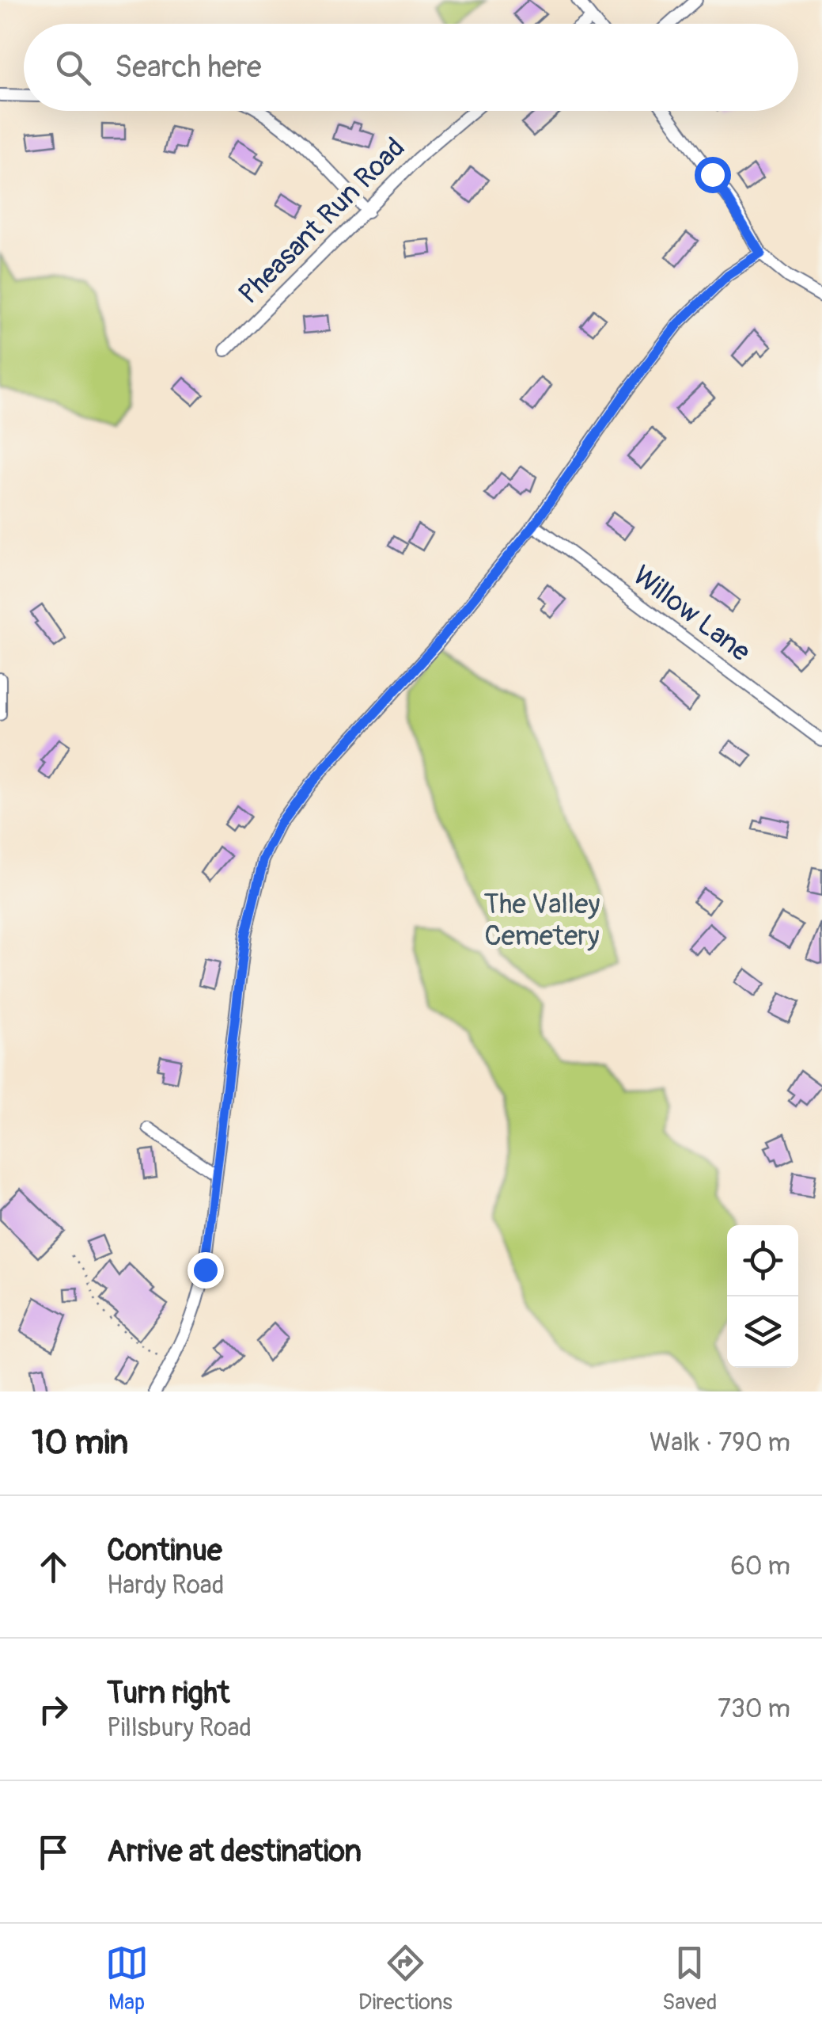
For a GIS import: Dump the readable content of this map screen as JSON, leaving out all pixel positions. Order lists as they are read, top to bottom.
{
  "streets": {
    "street": ["Pheasant Run Road", "Willow Lane"]
  },
  "parks": ["The Valley Cemetery"],
  "page": {
    "search": "Search here",
    "heading": ["10 min", "Walk · 790 m"],
    "list": [
      ["Continue", "Hardy Road", "60 m"],
      ["Turn right", "Pillsbury Road", "730 m"],
      "Arrive at destination"
    ],
    "nav": ["Map", "Directions", "Saved"]
  }
}
